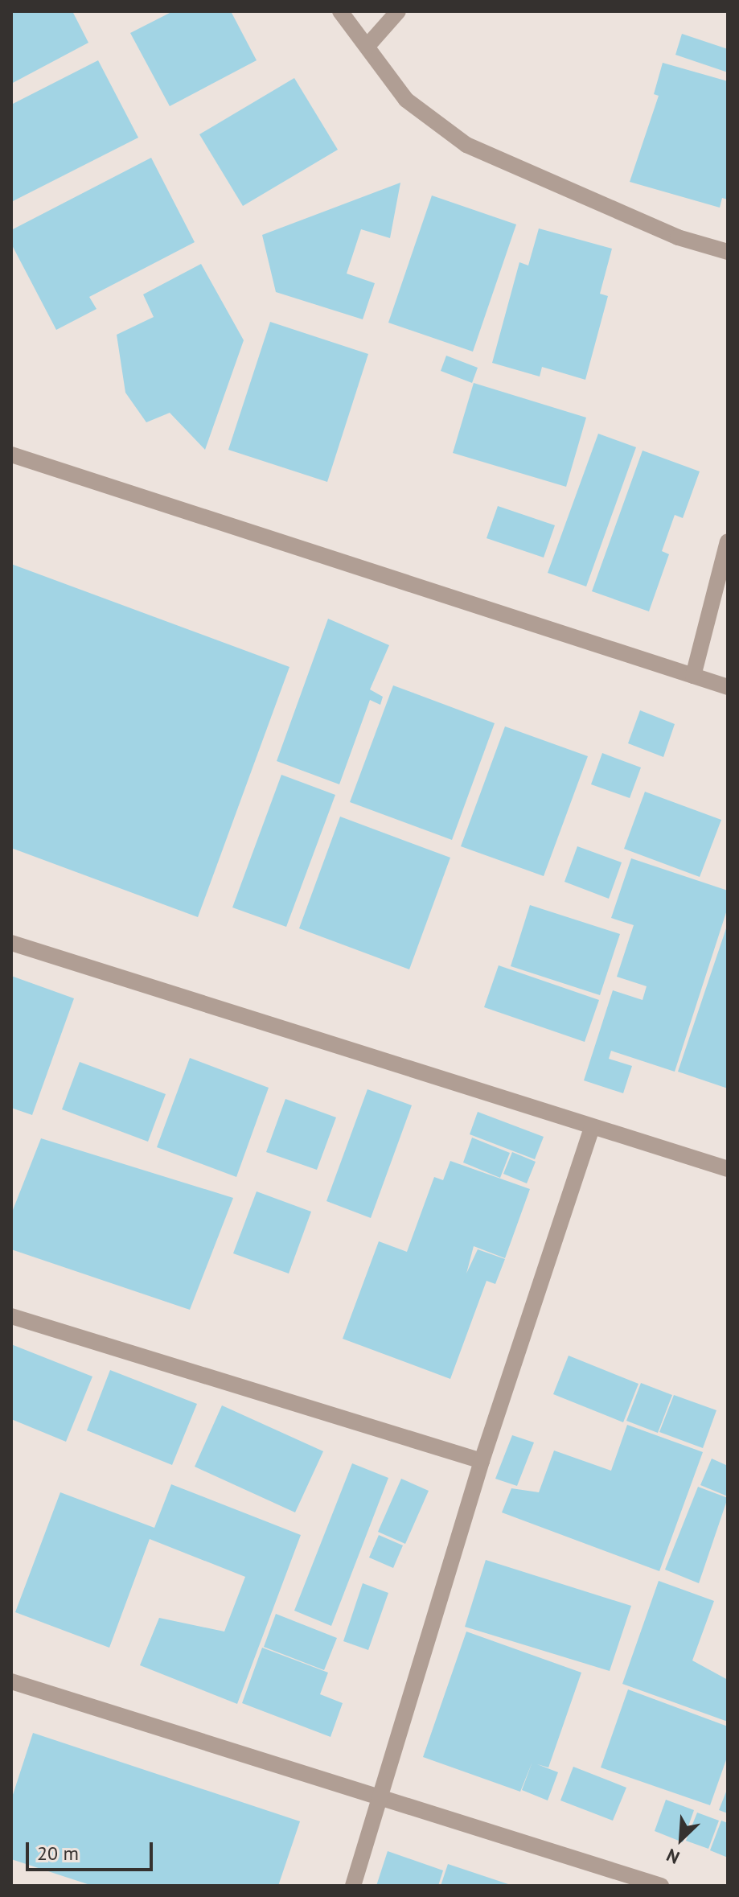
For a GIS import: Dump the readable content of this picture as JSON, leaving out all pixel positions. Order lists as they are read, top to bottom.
{
  "scale_bar": "20 m",
  "north": "bottom left"
}
